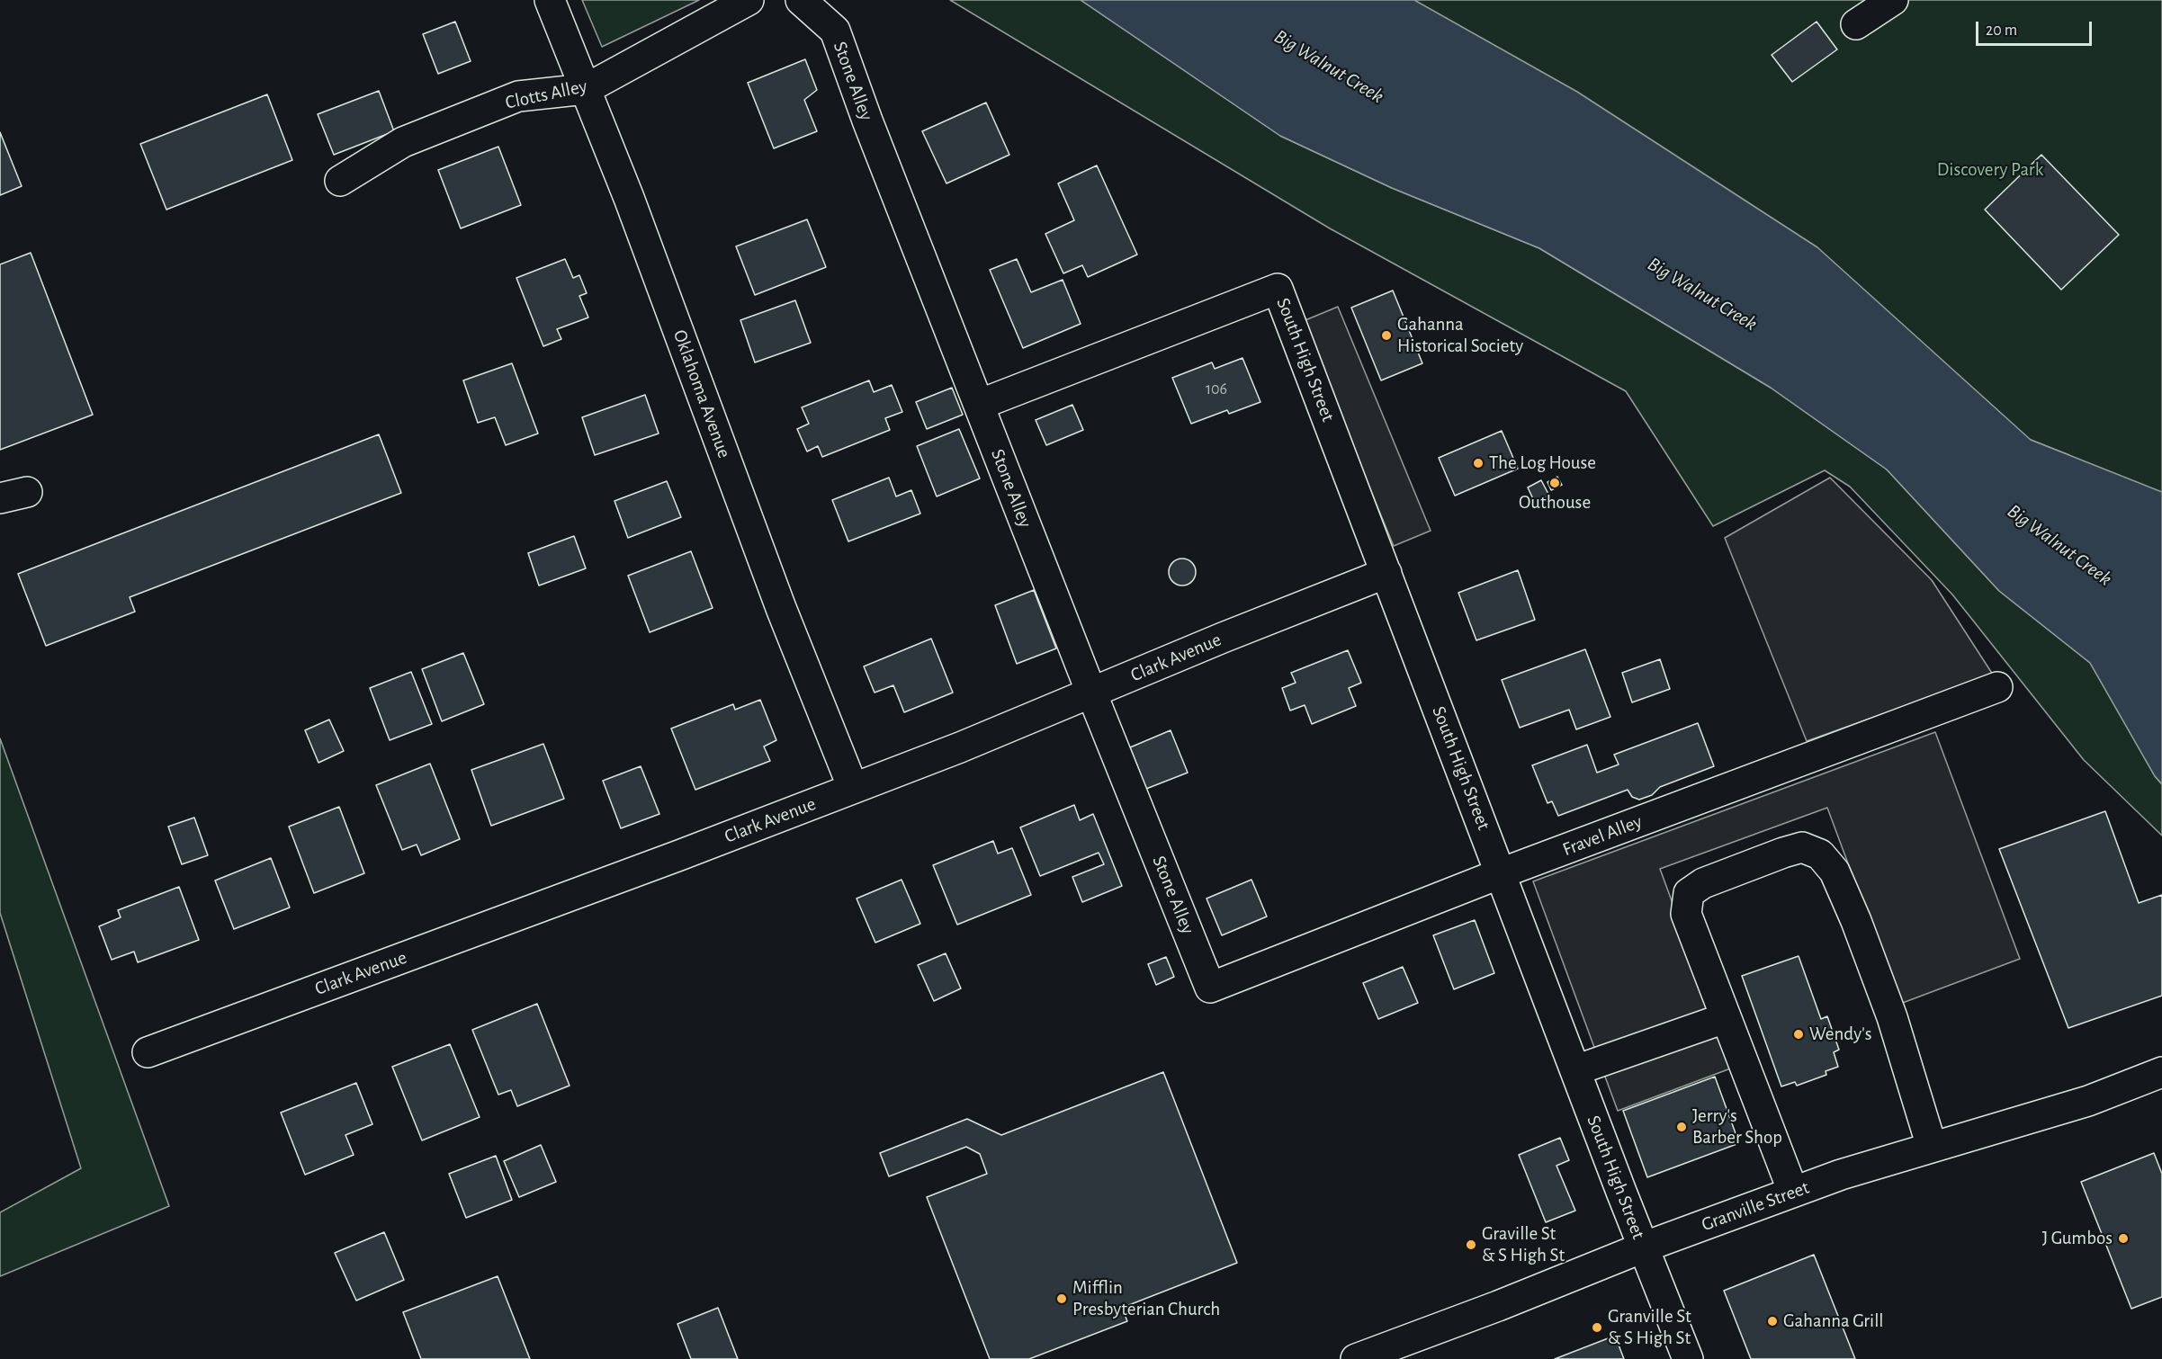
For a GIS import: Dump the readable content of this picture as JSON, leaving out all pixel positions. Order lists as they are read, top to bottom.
{
  "streets": {
    "street": [
      "Stone Alley",
      "Clotts Alley",
      "South High Street",
      "Oklahoma Avenue",
      "Clark Avenue",
      "Fravel Alley",
      "Granville Street"
    ]
  },
  "crossings": [
    ["Stone Alley", "South High Street"],
    ["Stone Alley", "Clark Avenue"],
    ["Stone Alley", "Fravel Alley"],
    ["Clotts Alley", "Oklahoma Avenue"],
    ["South High Street", "Clark Avenue"],
    ["South High Street", "Fravel Alley"],
    ["South High Street", "Granville Street"],
    ["Oklahoma Avenue", "Clark Avenue"]
  ],
  "water": ["Big Walnut Creek"],
  "parks": ["Discovery Park"],
  "places": [
    "Gahanna Historical Society",
    "The Log House",
    "Outhouse",
    "Wendy's",
    "Jerry's Barber Shop",
    "J Gumbos",
    "Graville St & S High St",
    "Mifflin Presbyterian Church",
    "Gahanna Grill",
    "Granville St & S High St"
  ],
  "house_numbers": ["106"],
  "scale_bar": "20 m"
}
